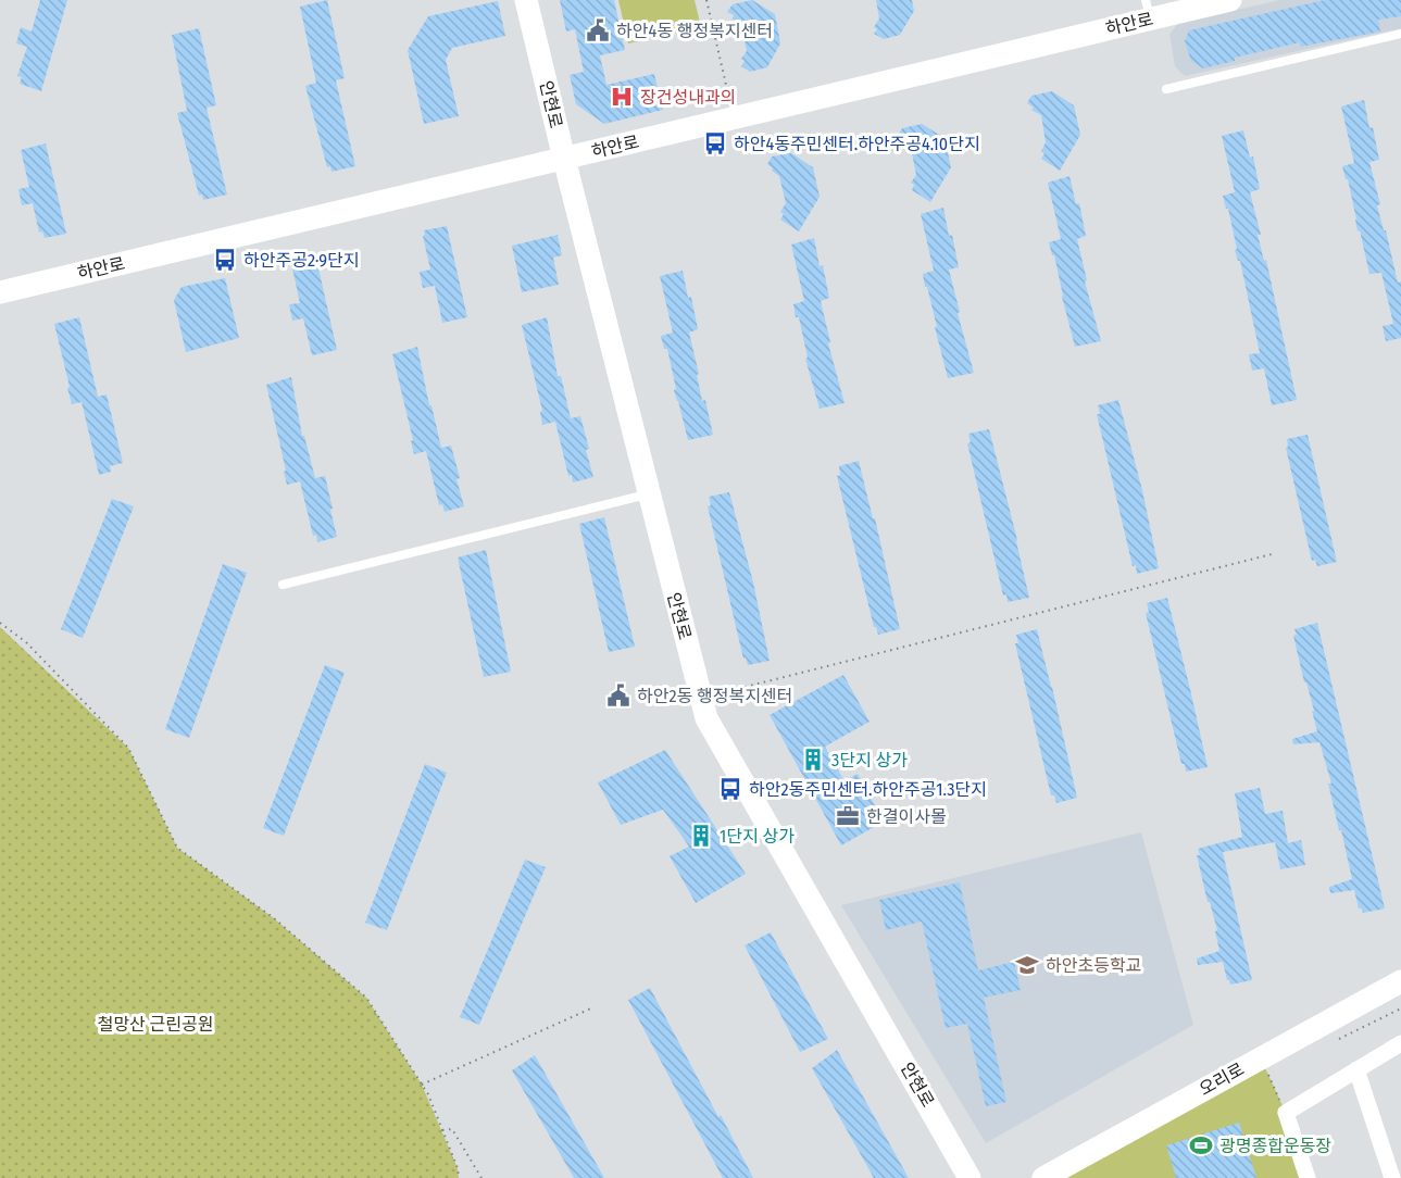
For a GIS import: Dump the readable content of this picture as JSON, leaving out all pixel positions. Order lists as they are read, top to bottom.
{
  "streets": {
    "street": ["하안로", "안현로", "오리로"]
  },
  "crossings": [
    ["하안로", "안현로"]
  ],
  "parks": ["철망산 근린공원"],
  "places": {
    "public building": ["하안4동 행정복지센터", "하안2동 행정복지센터"],
    "hospital": ["장건성내과의"],
    "bus stop": ["하안4동주민센터.하안주공4.10단지", "하안주공2·9단지", "하안2동주민센터.하안주공1.3단지"],
    "building": ["3단지 상가", "1단지 상가"],
    "office": ["한결이사몰"],
    "school or university": ["하안초등학교"],
    "sports": ["광명종합운동장"]
  }
}
